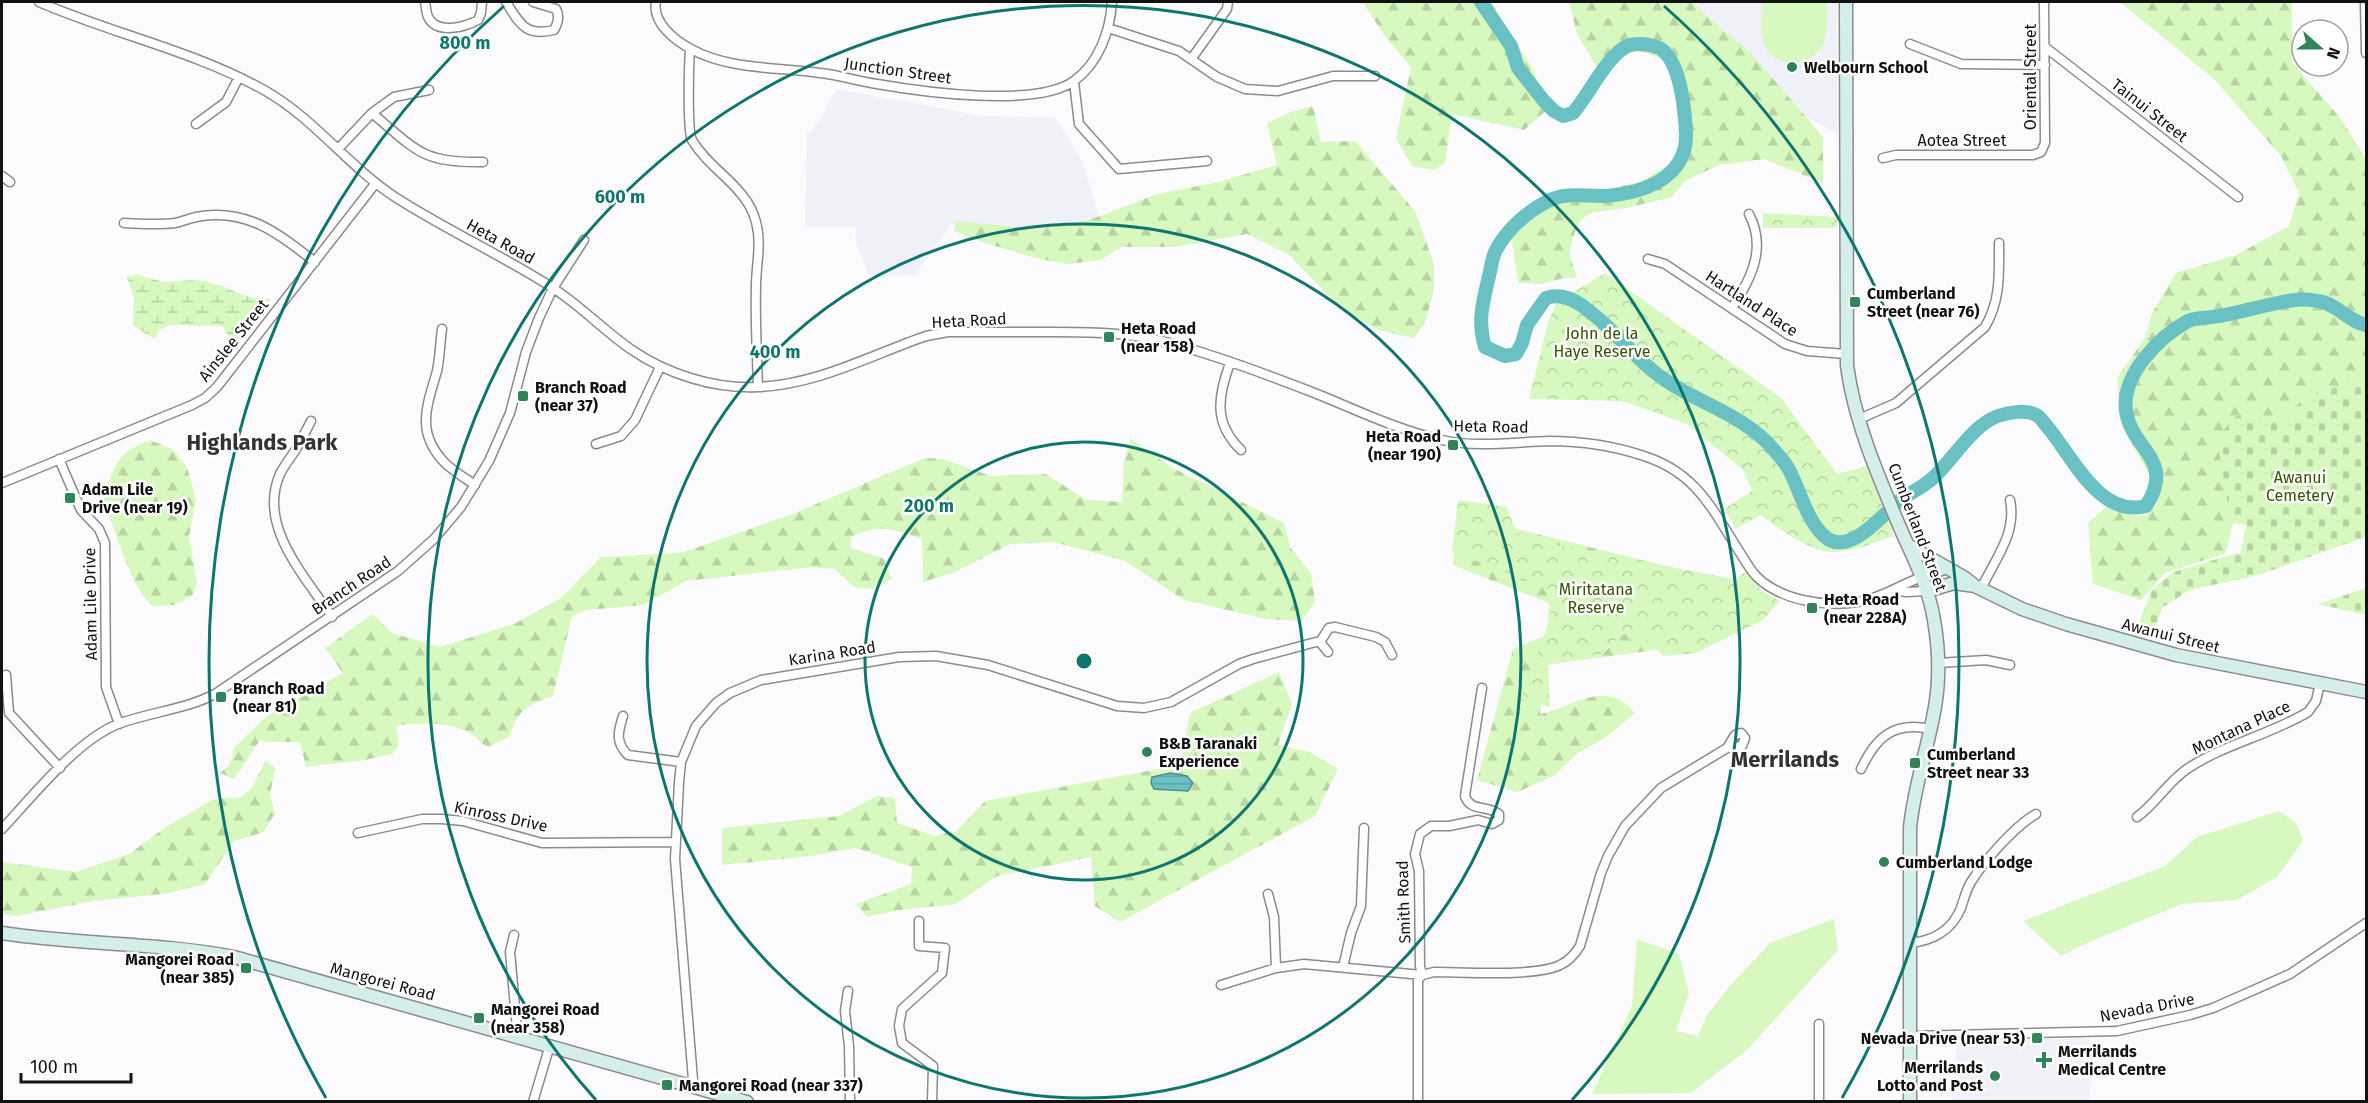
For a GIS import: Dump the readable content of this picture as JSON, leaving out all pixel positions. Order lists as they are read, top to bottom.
{
  "streets": {
    "street": [
      "Junction Street",
      "Oriental Street",
      "Tainui Street",
      "Aotea Street",
      "Heta Road",
      "Hartland Place",
      "Ainslee Street",
      "Cumberland Street",
      "Branch Road",
      "Adam Lile Drive",
      "Awanui Street",
      "Karina Road",
      "Montana Place",
      "Kinross Drive",
      "Smith Road",
      "Mangorei Road",
      "Nevada Drive"
    ]
  },
  "crossings": [
    ["Oriental Street", "Tainui Street"],
    ["Oriental Street", "Aotea Street"],
    ["Heta Road", "Ainslee Street"],
    ["Heta Road", "Cumberland Street"],
    ["Heta Road", "Branch Road"],
    ["Heta Road", "Awanui Street"],
    ["Hartland Place", "Cumberland Street"],
    ["Ainslee Street", "Adam Lile Drive"],
    ["Cumberland Street", "Awanui Street"],
    ["Cumberland Street", "Nevada Drive"],
    ["Branch Road", "Adam Lile Drive"],
    ["Awanui Street", "Montana Place"],
    ["Karina Road", "Kinross Drive"],
    ["Karina Road", "Mangorei Road"]
  ],
  "districts": ["Highlands Park", "Merrilands"],
  "parks": ["John de la Haye Reserve", "Awanui Cemetery", "Miritatana Reserve"],
  "places": {
    "other": [
      "Welbourn School",
      "B&B Taranaki Experience",
      "Cumberland Lodge",
      "Merrilands Lotto and Post"
    ],
    "transit": [
      "Cumberland Street (near 76)",
      "Heta Road (near 158)",
      "Branch Road (near 37)",
      "Heta Road (near 190)",
      "Adam Lile Drive (near 19)",
      "Heta Road (near 228A)",
      "Branch Road (near 81)",
      "Cumberland Street near 33",
      "Mangorei Road (near 385)",
      "Mangorei Road (near 358)",
      "Nevada Drive (near 53)",
      "Mangorei Road (near 337)"
    ],
    "health": ["Merrilands Medical Centre"]
  },
  "scale_bar": "100 m",
  "north": "right",
  "rings": [
    "800 m",
    "600 m",
    "400 m",
    "200 m"
  ]
}
